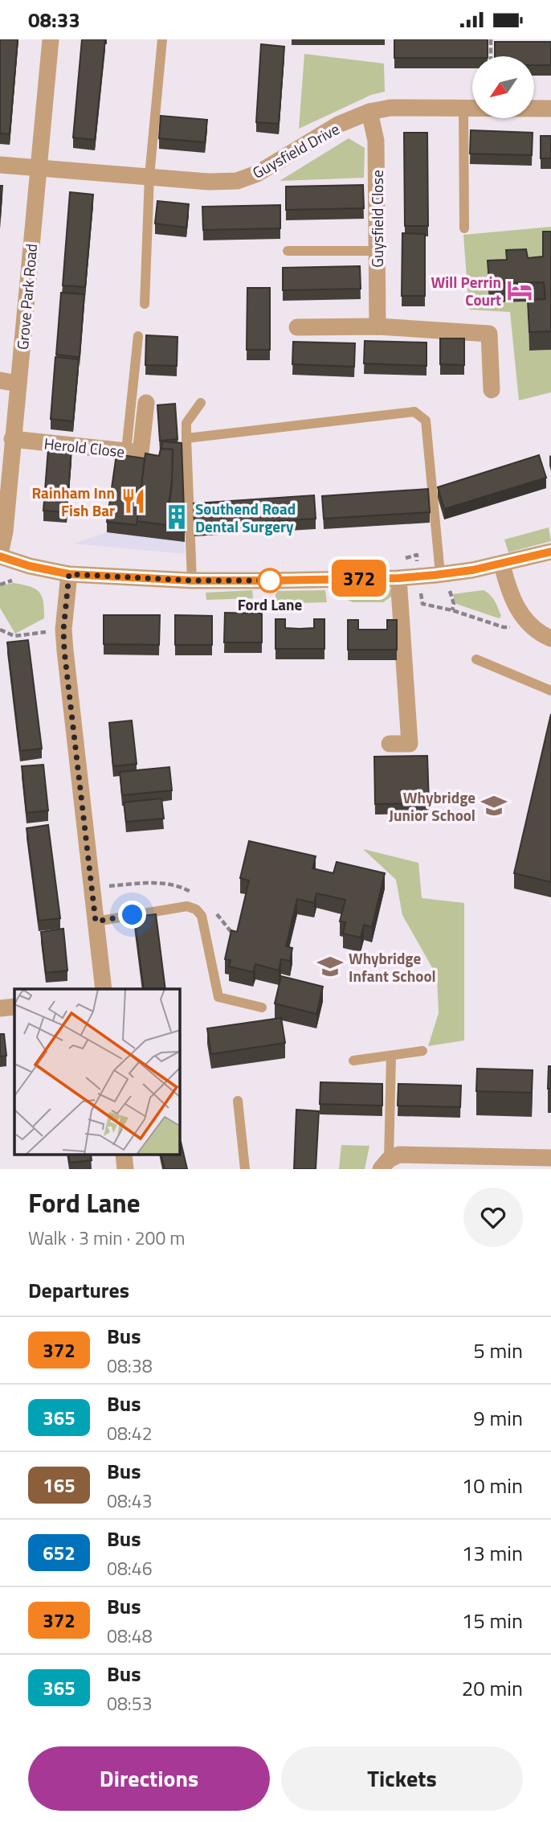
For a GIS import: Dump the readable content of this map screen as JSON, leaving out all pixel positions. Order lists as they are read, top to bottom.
{
  "streets": {
    "street": [
      "Guysfield Drive",
      "Guysfield Close",
      "Grove Park Road",
      "Herold Close"
    ]
  },
  "crossings": [
    ["Guysfield Drive", "Guysfield Close"],
    ["Guysfield Drive", "Grove Park Road"],
    ["Grove Park Road", "Herold Close"]
  ],
  "places": {
    "hotel": ["Will Perrin Court"],
    "restaurant": ["Rainham Inn Fish Bar"],
    "building": ["Southend Road Dental Surgery"],
    "other": ["Ford Lane"],
    "school or university": ["Whybridge Junior School", "Whybridge Infant School"]
  },
  "lines": ["bus line 372"],
  "north": "bottom left",
  "page": {
    "status": "08:33",
    "on_map": "372",
    "heading": [
      ["Ford Lane", "Walk · 3 min · 200 m"],
      "Departures"
    ],
    "list": [
      {
        "mark": "372",
        "name": "Bus",
        "note": "08:38",
        "value": "5 min"
      },
      {
        "mark": "365",
        "name": "Bus",
        "note": "08:42",
        "value": "9 min"
      },
      {
        "mark": "165",
        "name": "Bus",
        "note": "08:43",
        "value": "10 min"
      },
      {
        "mark": "652",
        "name": "Bus",
        "note": "08:46",
        "value": "13 min"
      },
      {
        "mark": "372",
        "name": "Bus",
        "note": "08:48",
        "value": "15 min"
      },
      {
        "mark": "365",
        "name": "Bus",
        "note": "08:53",
        "value": "20 min"
      }
    ],
    "buttons": ["Directions", "Tickets"]
  }
}
